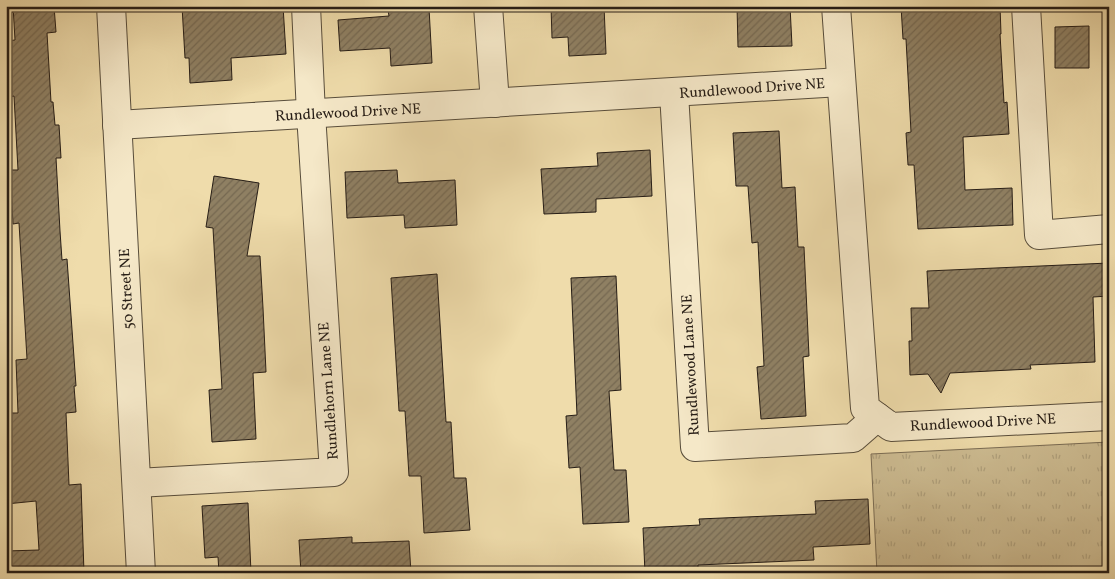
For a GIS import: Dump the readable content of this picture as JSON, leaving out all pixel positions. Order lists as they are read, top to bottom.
{
  "streets": {
    "street": [
      "Rundlewood Drive NE",
      "50 Street NE",
      "Rundlewood Lane NE",
      "Rundlehorn Lane NE"
    ]
  },
  "crossings": [
    ["Rundlewood Drive NE", "50 Street NE"],
    ["Rundlewood Drive NE", "Rundlewood Lane NE"],
    ["Rundlewood Drive NE", "Rundlehorn Lane NE"],
    ["50 Street NE", "Rundlehorn Lane NE"]
  ]
}
